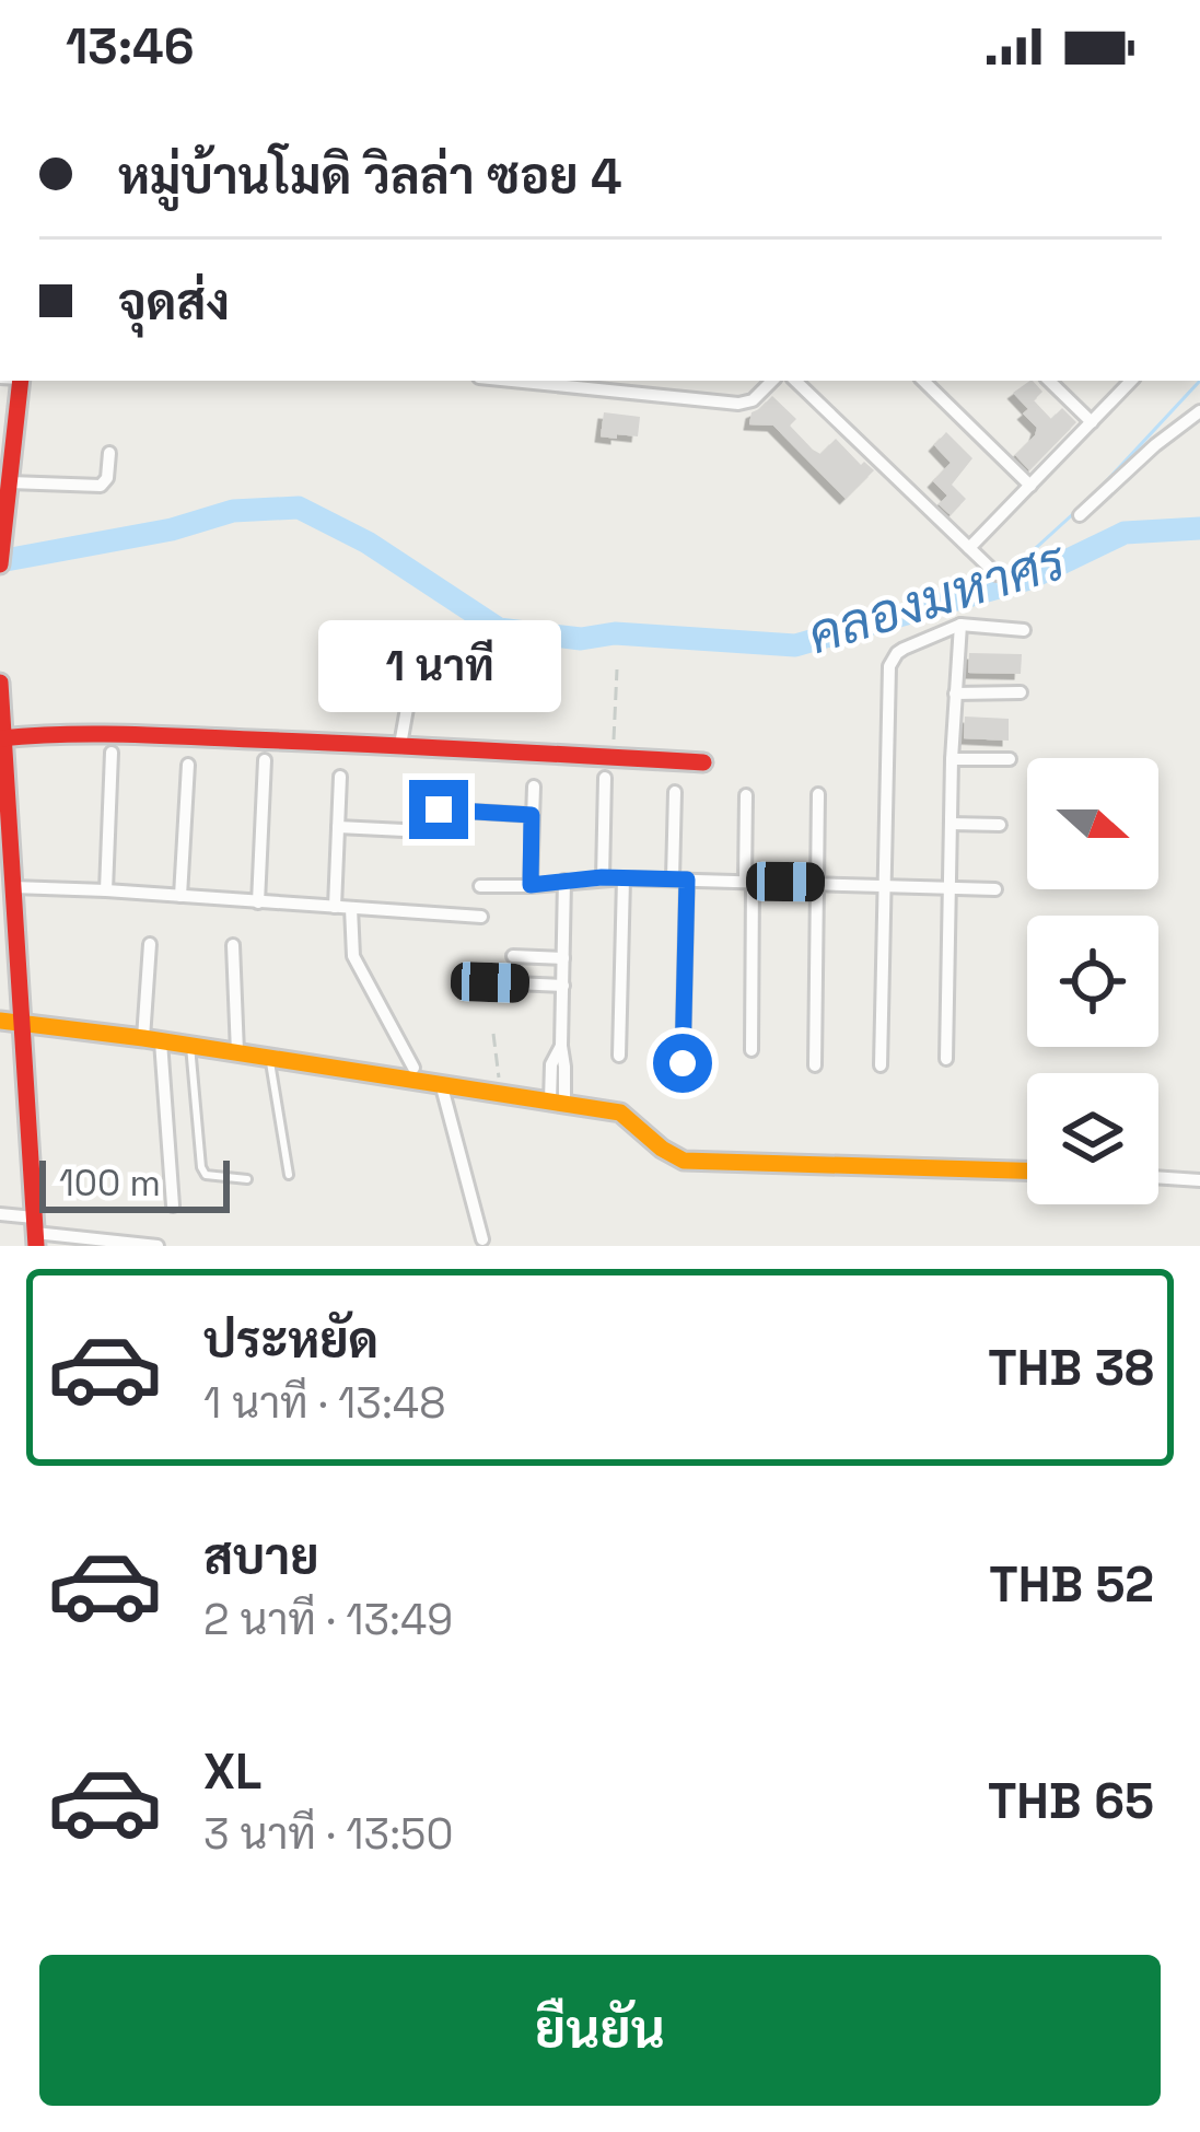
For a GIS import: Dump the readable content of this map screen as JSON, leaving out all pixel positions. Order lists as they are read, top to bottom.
{
  "water": ["คลองมหาศร"],
  "scale_bar": "100 m",
  "north": "right",
  "page": {
    "status": "13:46",
    "banner": ["หมู่บ้านโมดิ วิลล่า ซอย 4", "จุดส่ง"],
    "bubble": "1 นาที",
    "scale": "100 m",
    "list": [
      {
        "name": "ประหยัด",
        "note": "1 นาที · 13:48",
        "value": "THB 38"
      },
      {
        "name": "สบาย",
        "note": "2 นาที · 13:49",
        "value": "THB 52"
      },
      {
        "name": "XL",
        "note": "3 นาที · 13:50",
        "value": "THB 65"
      }
    ],
    "buttons": "ยืนยัน"
  }
}
